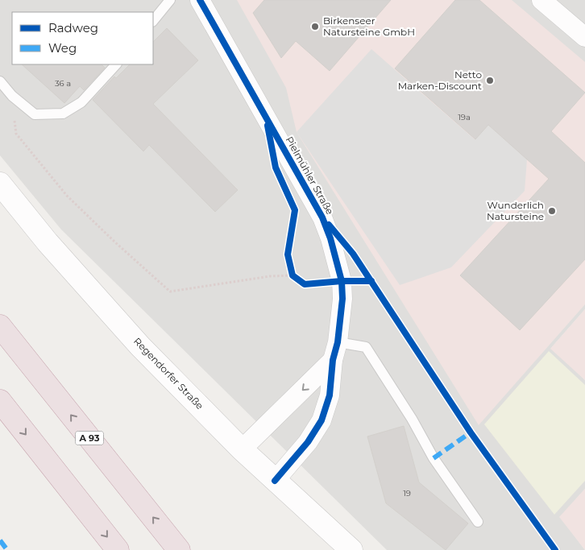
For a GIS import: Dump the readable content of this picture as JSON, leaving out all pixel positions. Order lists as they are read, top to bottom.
{
  "streets": {
    "highway": ["A 93"],
    "street": ["Pielmühler Straße", "Regendorfer Straße"]
  },
  "crossings": [
    ["Pielmühler Straße", "Regendorfer Straße"]
  ],
  "places": ["Birkenseer Natursteine GmbH", "Netto Marken-Discount", "Wunderlich Natursteine"],
  "house_numbers": ["36 a", "19a", "19"],
  "legend": ["Radweg", "Weg"]
}
